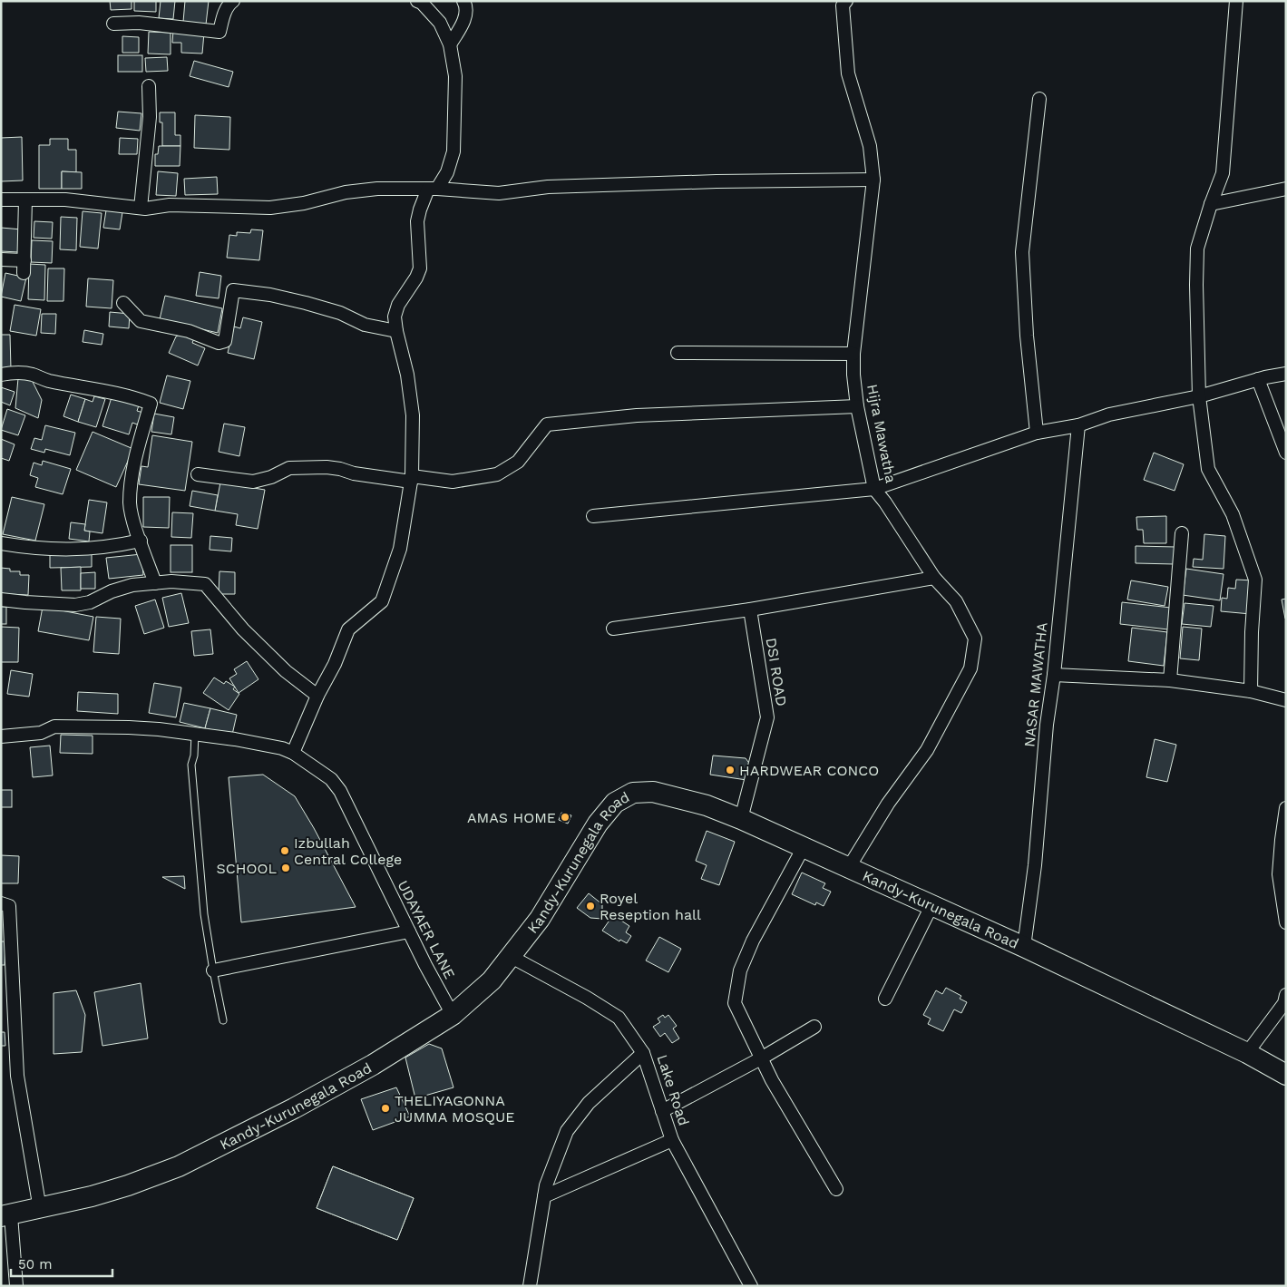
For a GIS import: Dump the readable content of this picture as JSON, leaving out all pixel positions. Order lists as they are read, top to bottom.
{
  "streets": {
    "highway": ["Kandy-Kurunegala Road"],
    "street": [
      "Hijra Mawatha",
      "DSI ROAD",
      "NASAR MAWATHA",
      "UDAYAER LANE",
      "Lake Road"
    ]
  },
  "crossings": [
    ["Hijra Mawatha", "Kandy-Kurunegala Road"],
    ["DSI ROAD", "Kandy-Kurunegala Road"],
    ["NASAR MAWATHA", "Kandy-Kurunegala Road"],
    ["Kandy-Kurunegala Road", "UDAYAER LANE"],
    ["Kandy-Kurunegala Road", "Lake Road"]
  ],
  "places": [
    "HARDWEAR CONCO",
    "AMAS HOME",
    "Izbullah Central College",
    "SCHOOL",
    "Royel Reseption hall",
    "THELIYAGONNA JUMMA MOSQUE"
  ],
  "scale_bar": "50 m"
}
